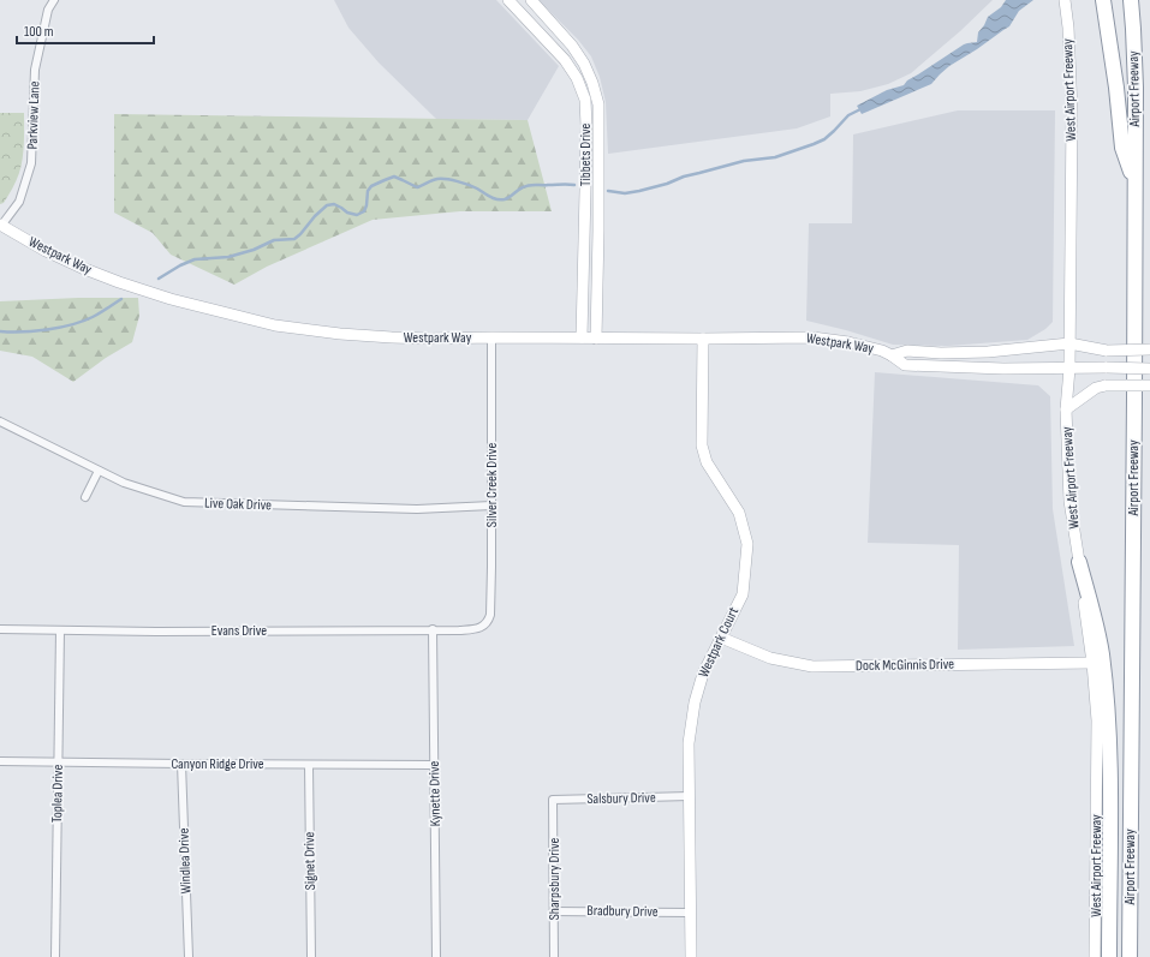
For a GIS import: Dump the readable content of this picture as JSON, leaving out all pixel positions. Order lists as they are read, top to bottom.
{
  "streets": {
    "highway": ["Airport Freeway"],
    "main road": [
      "West Airport Freeway",
      "Tibbets Drive",
      "Westpark Way",
      "Westpark Court",
      "Dock McGinnis Drive"
    ],
    "street": [
      "Parkview Lane",
      "Silver Creek Drive",
      "Live Oak Drive",
      "Evans Drive",
      "Canyon Ridge Drive",
      "Toplea Drive",
      "Kynette Drive",
      "Salsbury Drive",
      "Windlea Drive",
      "Signet Drive",
      "Sharpsbury Drive",
      "Bradbury Drive"
    ]
  },
  "crossings": [
    ["West Airport Freeway", "Westpark Way"],
    ["West Airport Freeway", "Dock McGinnis Drive"],
    ["Parkview Lane", "Westpark Way"],
    ["Tibbets Drive", "Westpark Way"],
    ["Westpark Way", "Silver Creek Drive"],
    ["Westpark Way", "Westpark Court"],
    ["Silver Creek Drive", "Live Oak Drive"],
    ["Silver Creek Drive", "Evans Drive"],
    ["Evans Drive", "Toplea Drive"],
    ["Evans Drive", "Kynette Drive"],
    ["Westpark Court", "Dock McGinnis Drive"],
    ["Westpark Court", "Salsbury Drive"],
    ["Westpark Court", "Bradbury Drive"],
    ["Canyon Ridge Drive", "Toplea Drive"],
    ["Canyon Ridge Drive", "Kynette Drive"],
    ["Canyon Ridge Drive", "Windlea Drive"],
    ["Canyon Ridge Drive", "Signet Drive"],
    ["Salsbury Drive", "Sharpsbury Drive"],
    ["Sharpsbury Drive", "Bradbury Drive"]
  ],
  "scale_bar": "100 m"
}
